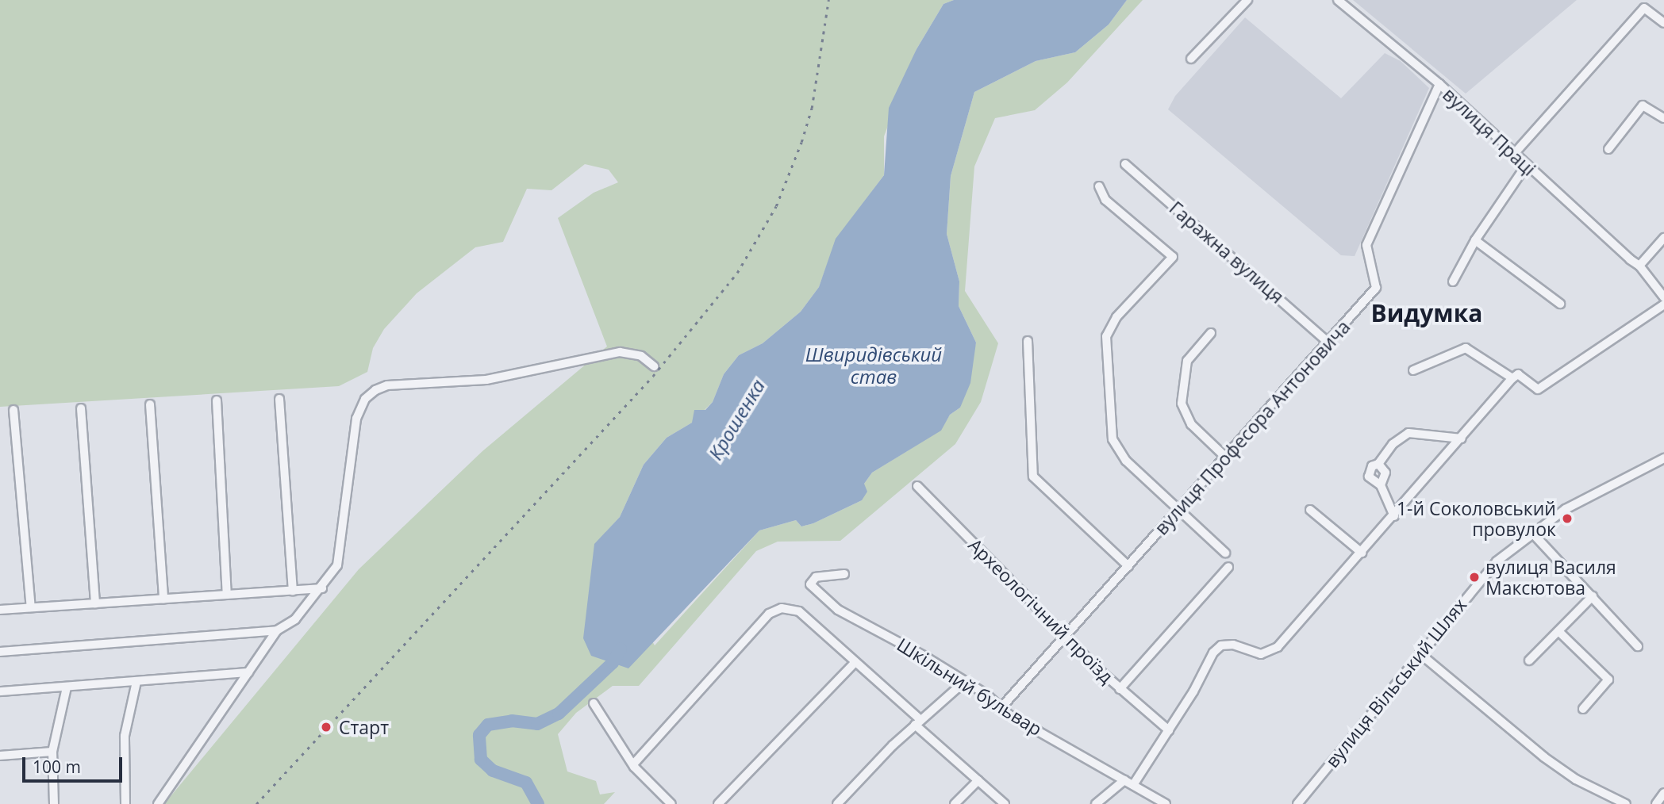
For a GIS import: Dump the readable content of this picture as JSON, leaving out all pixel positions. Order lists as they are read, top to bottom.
{
  "streets": {
    "street": [
      "вулиця Праці",
      "Гаражна вулиця",
      "вулиця Професора Антоновича",
      "Археологічний проїзд",
      "вулиця Вільський Шлях",
      "Шкільний бульвар"
    ]
  },
  "crossings": [
    ["вулиця Праці", "вулиця Професора Антоновича"],
    ["Гаражна вулиця", "вулиця Професора Антоновича"],
    ["вулиця Професора Антоновича", "Археологічний проїзд"],
    ["вулиця Професора Антоновича", "Шкільний бульвар"]
  ],
  "districts": ["Видумка"],
  "water": ["Швиридівський став", "Крошенка"],
  "places": ["1-й Соколовський провулок", "вулиця Василя Максютова", "Старт"],
  "scale_bar": "100 m"
}
